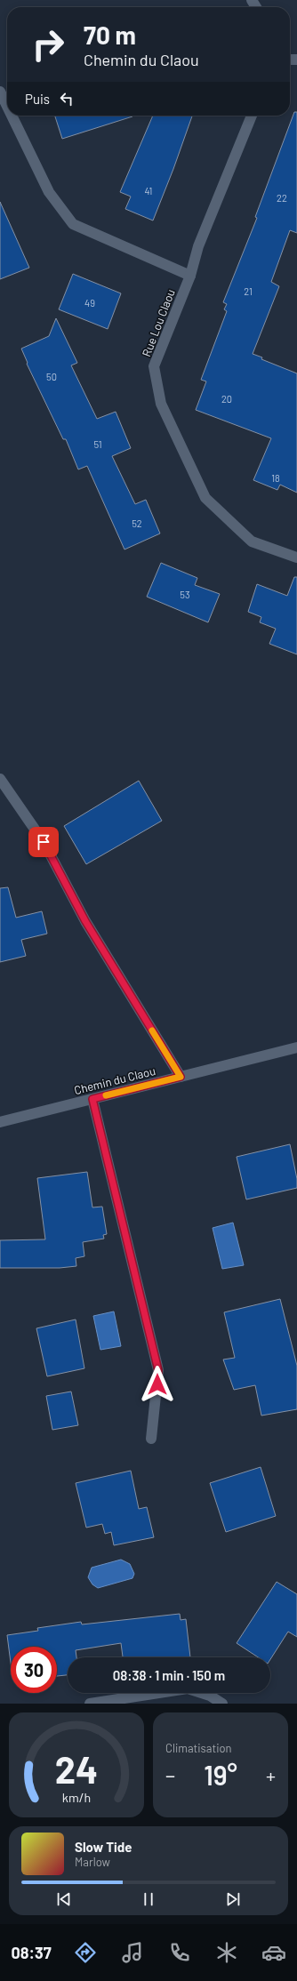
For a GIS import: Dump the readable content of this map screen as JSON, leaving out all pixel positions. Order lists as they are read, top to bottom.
{
  "streets": {
    "street": ["Rue Lou Claou", "Chemin du Claou"]
  },
  "house_numbers": [
    "41",
    "22",
    "21",
    "49",
    "50",
    "20",
    "51",
    "18",
    "52",
    "53"
  ],
  "page": {
    "turn": ["70 m", "Chemin du Claou"],
    "then": "Puis",
    "limit": "30",
    "trip": "08:38 · 1 min · 150 m",
    "tile": "Climatisation",
    "heat": ["−", "19°", "+"],
    "song": ["Slow Tide", "Marlow"],
    "tabs": "08:37",
    "gauge": ["24", "km/h"]
  }
}
